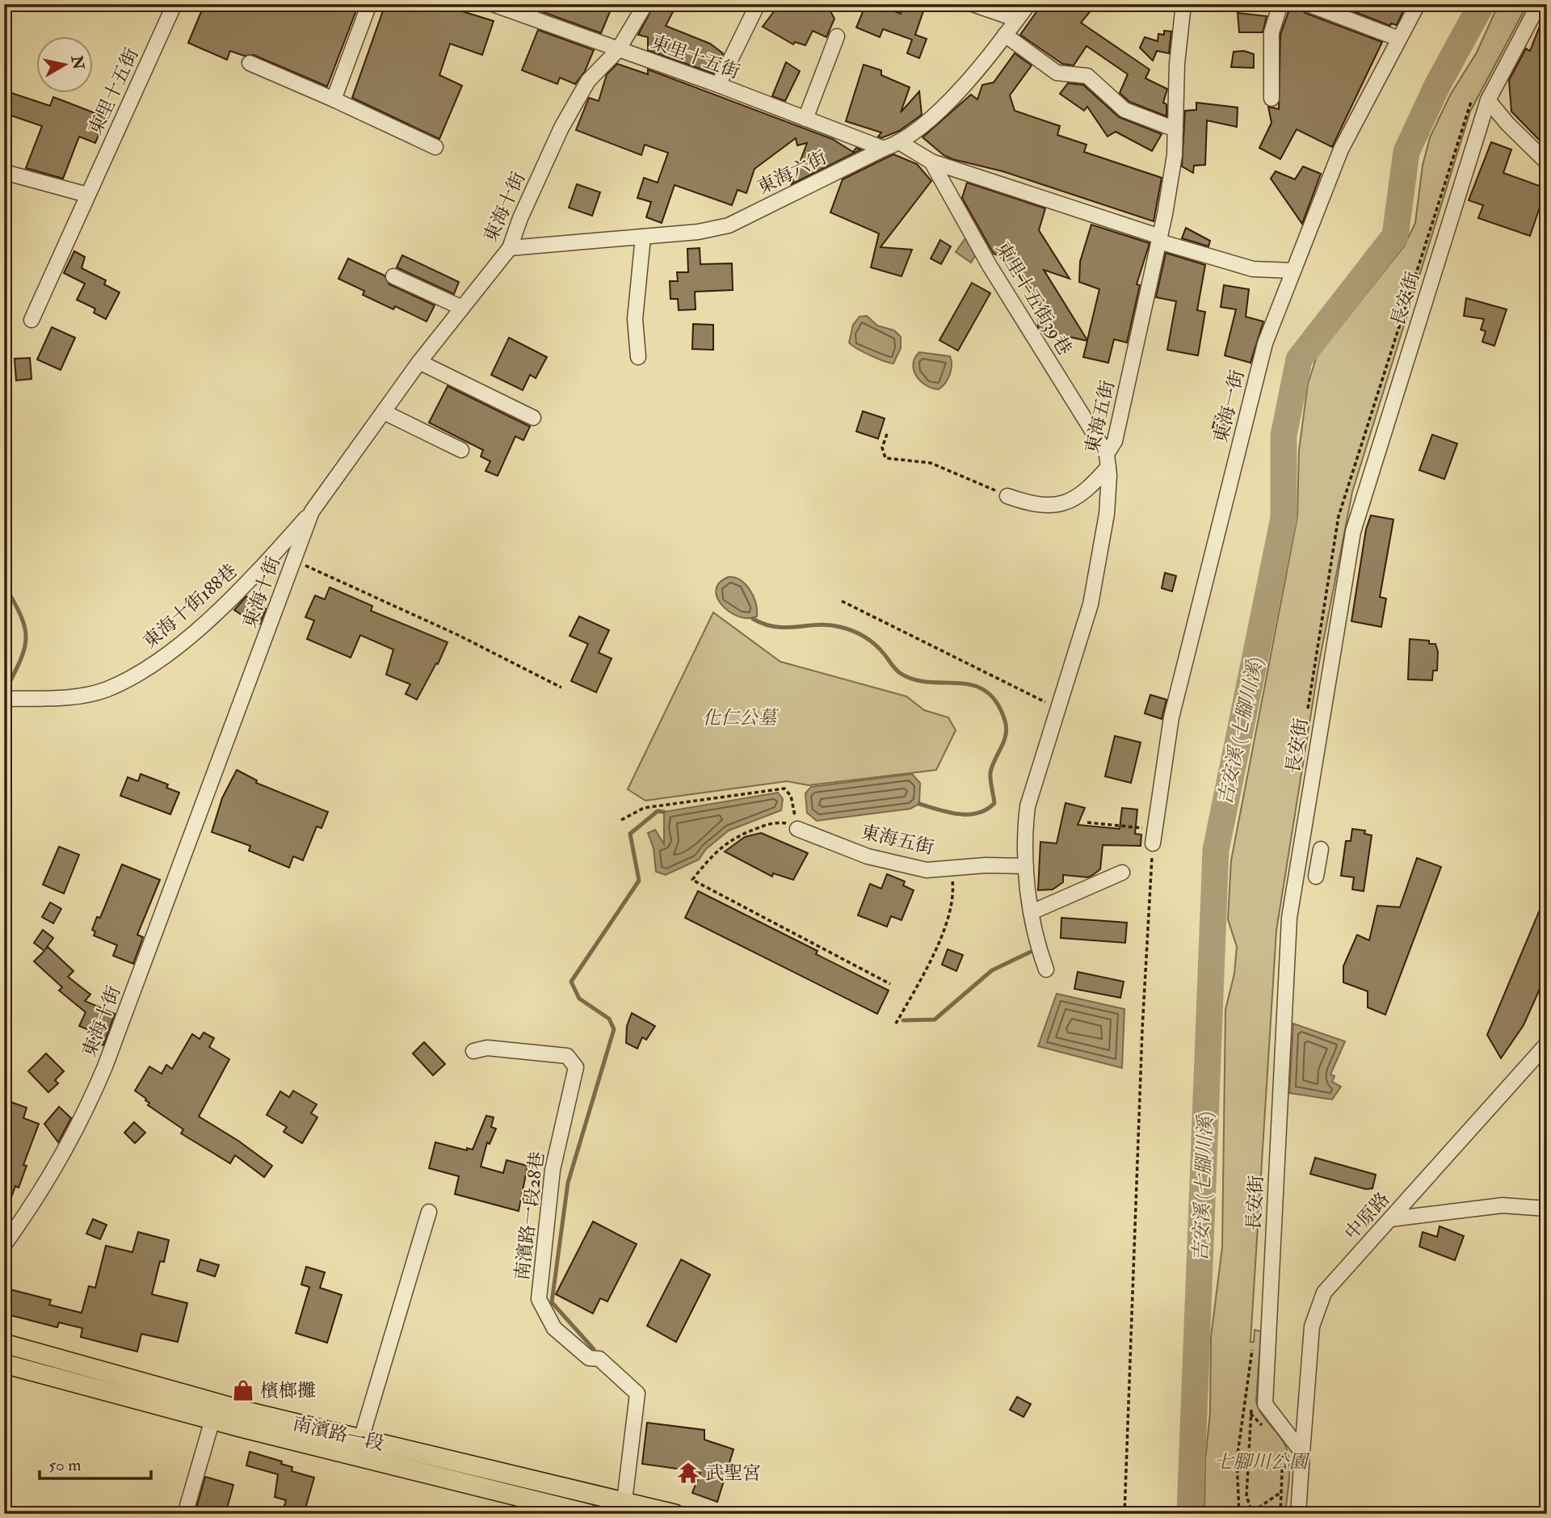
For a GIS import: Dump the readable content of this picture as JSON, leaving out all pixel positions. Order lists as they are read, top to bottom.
{
  "streets": {
    "main road": ["南濱路一段"],
    "street": [
      "東里十五街",
      "東海六街",
      "東海十街",
      "東里十五街39巷",
      "長安街",
      "東海一街",
      "東海五街",
      "東海十街188巷",
      "南濱路一段28巷",
      "中原路"
    ]
  },
  "crossings": [
    ["東里十五街", "東海六街"],
    ["東里十五街", "東海十街"],
    ["東海六街", "東海十街"],
    ["東海十街", "東海十街188巷"],
    ["東里十五街39巷", "東海五街"],
    ["長安街", "中原路"],
    ["南濱路一段28巷", "南濱路一段"]
  ],
  "water": ["吉安溪 (七腳川溪)"],
  "parks": ["化仁公墓", "七腳川公園"],
  "places": {
    "shop": ["檳榔攤"],
    "temple": ["武聖宮"]
  },
  "scale_bar": "50 m",
  "north": "right"
}
